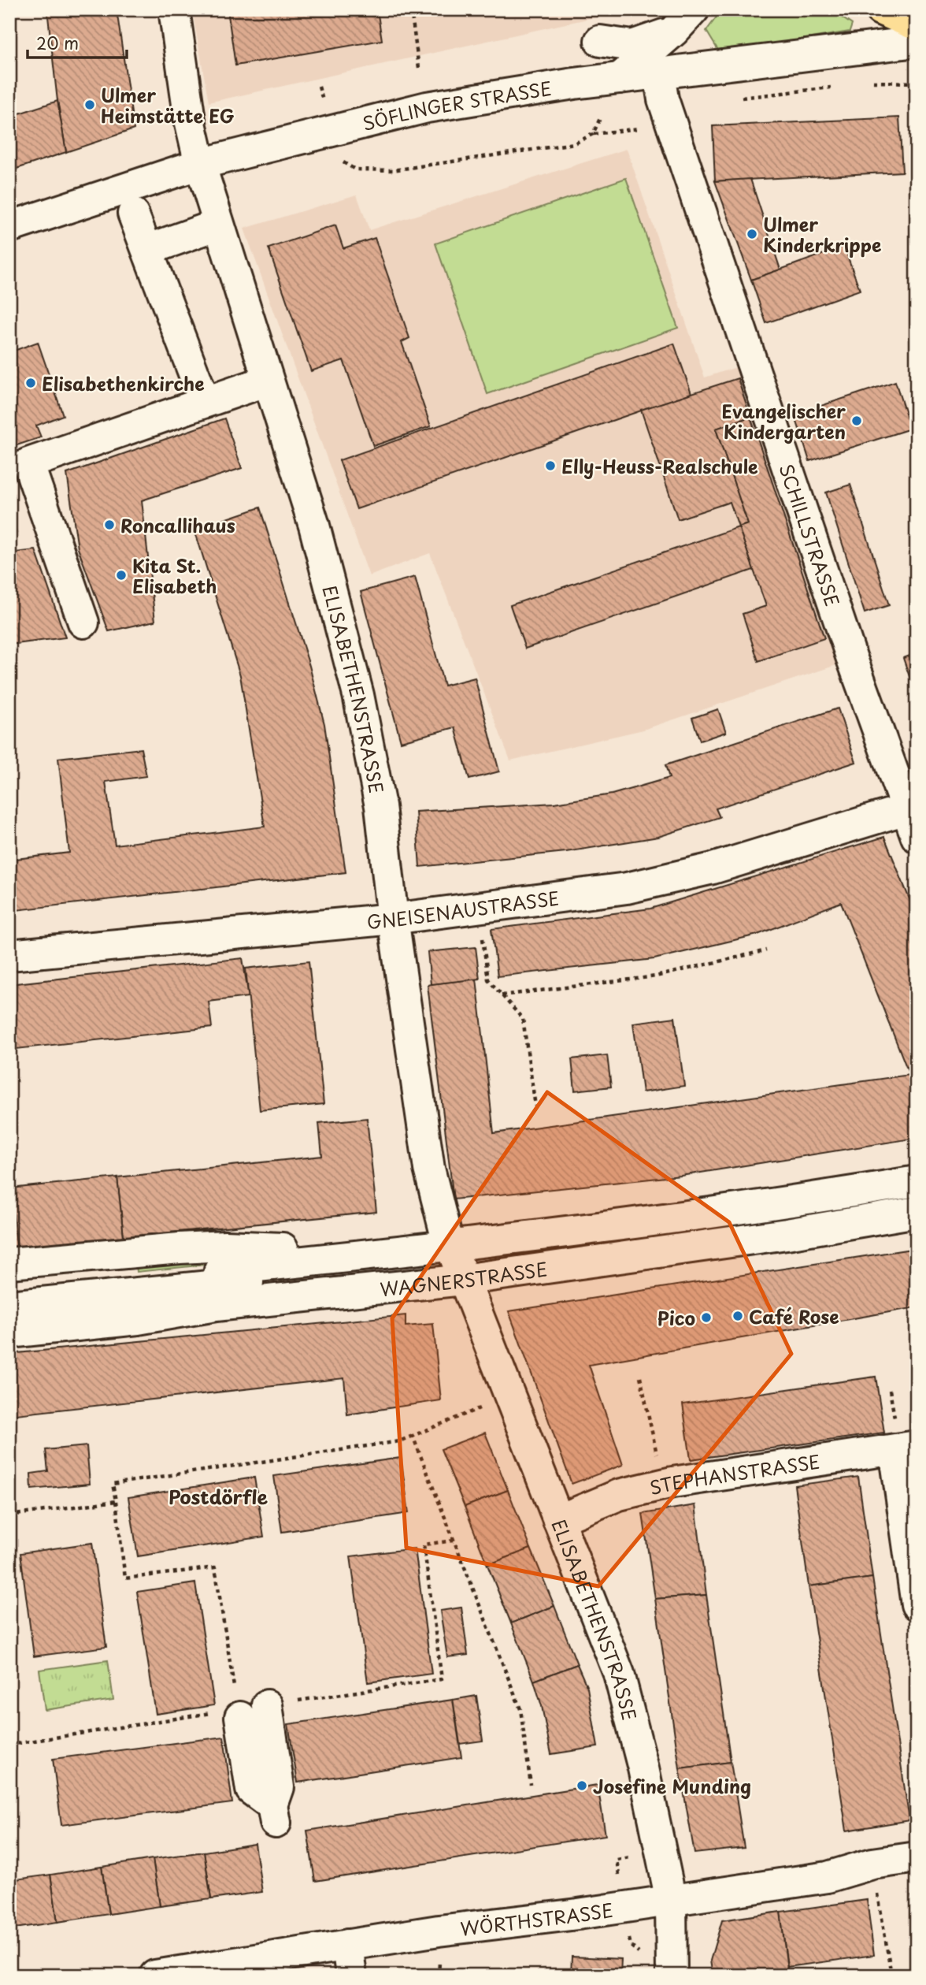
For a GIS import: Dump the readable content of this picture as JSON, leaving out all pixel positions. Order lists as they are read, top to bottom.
{
  "streets": {
    "street": [
      "SÖFLINGER STRASSE",
      "SCHILLSTRASSE",
      "ELISABETHENSTRASSE",
      "GNEISENAUSTRASSE",
      "WAGNERSTRASSE",
      "STEPHANSTRASSE",
      "WÖRTHSTRASSE"
    ]
  },
  "crossings": [
    ["SÖFLINGER STRASSE", "SCHILLSTRASSE"],
    ["SÖFLINGER STRASSE", "ELISABETHENSTRASSE"],
    ["SCHILLSTRASSE", "GNEISENAUSTRASSE"],
    ["ELISABETHENSTRASSE", "GNEISENAUSTRASSE"],
    ["ELISABETHENSTRASSE", "WAGNERSTRASSE"],
    ["ELISABETHENSTRASSE", "STEPHANSTRASSE"],
    ["ELISABETHENSTRASSE", "WÖRTHSTRASSE"]
  ],
  "districts": ["Postdörfle"],
  "places": [
    "Ulmer Heimstätte EG",
    "Ulmer Kinderkrippe",
    "Elisabethenkirche",
    "Evangelischer Kindergarten",
    "Elly-Heuss-Realschule",
    "Roncallihaus",
    "Kita St. Elisabeth",
    "Café Rose",
    "Pico",
    "Josefine Munding"
  ],
  "scale_bar": "20 m"
}
